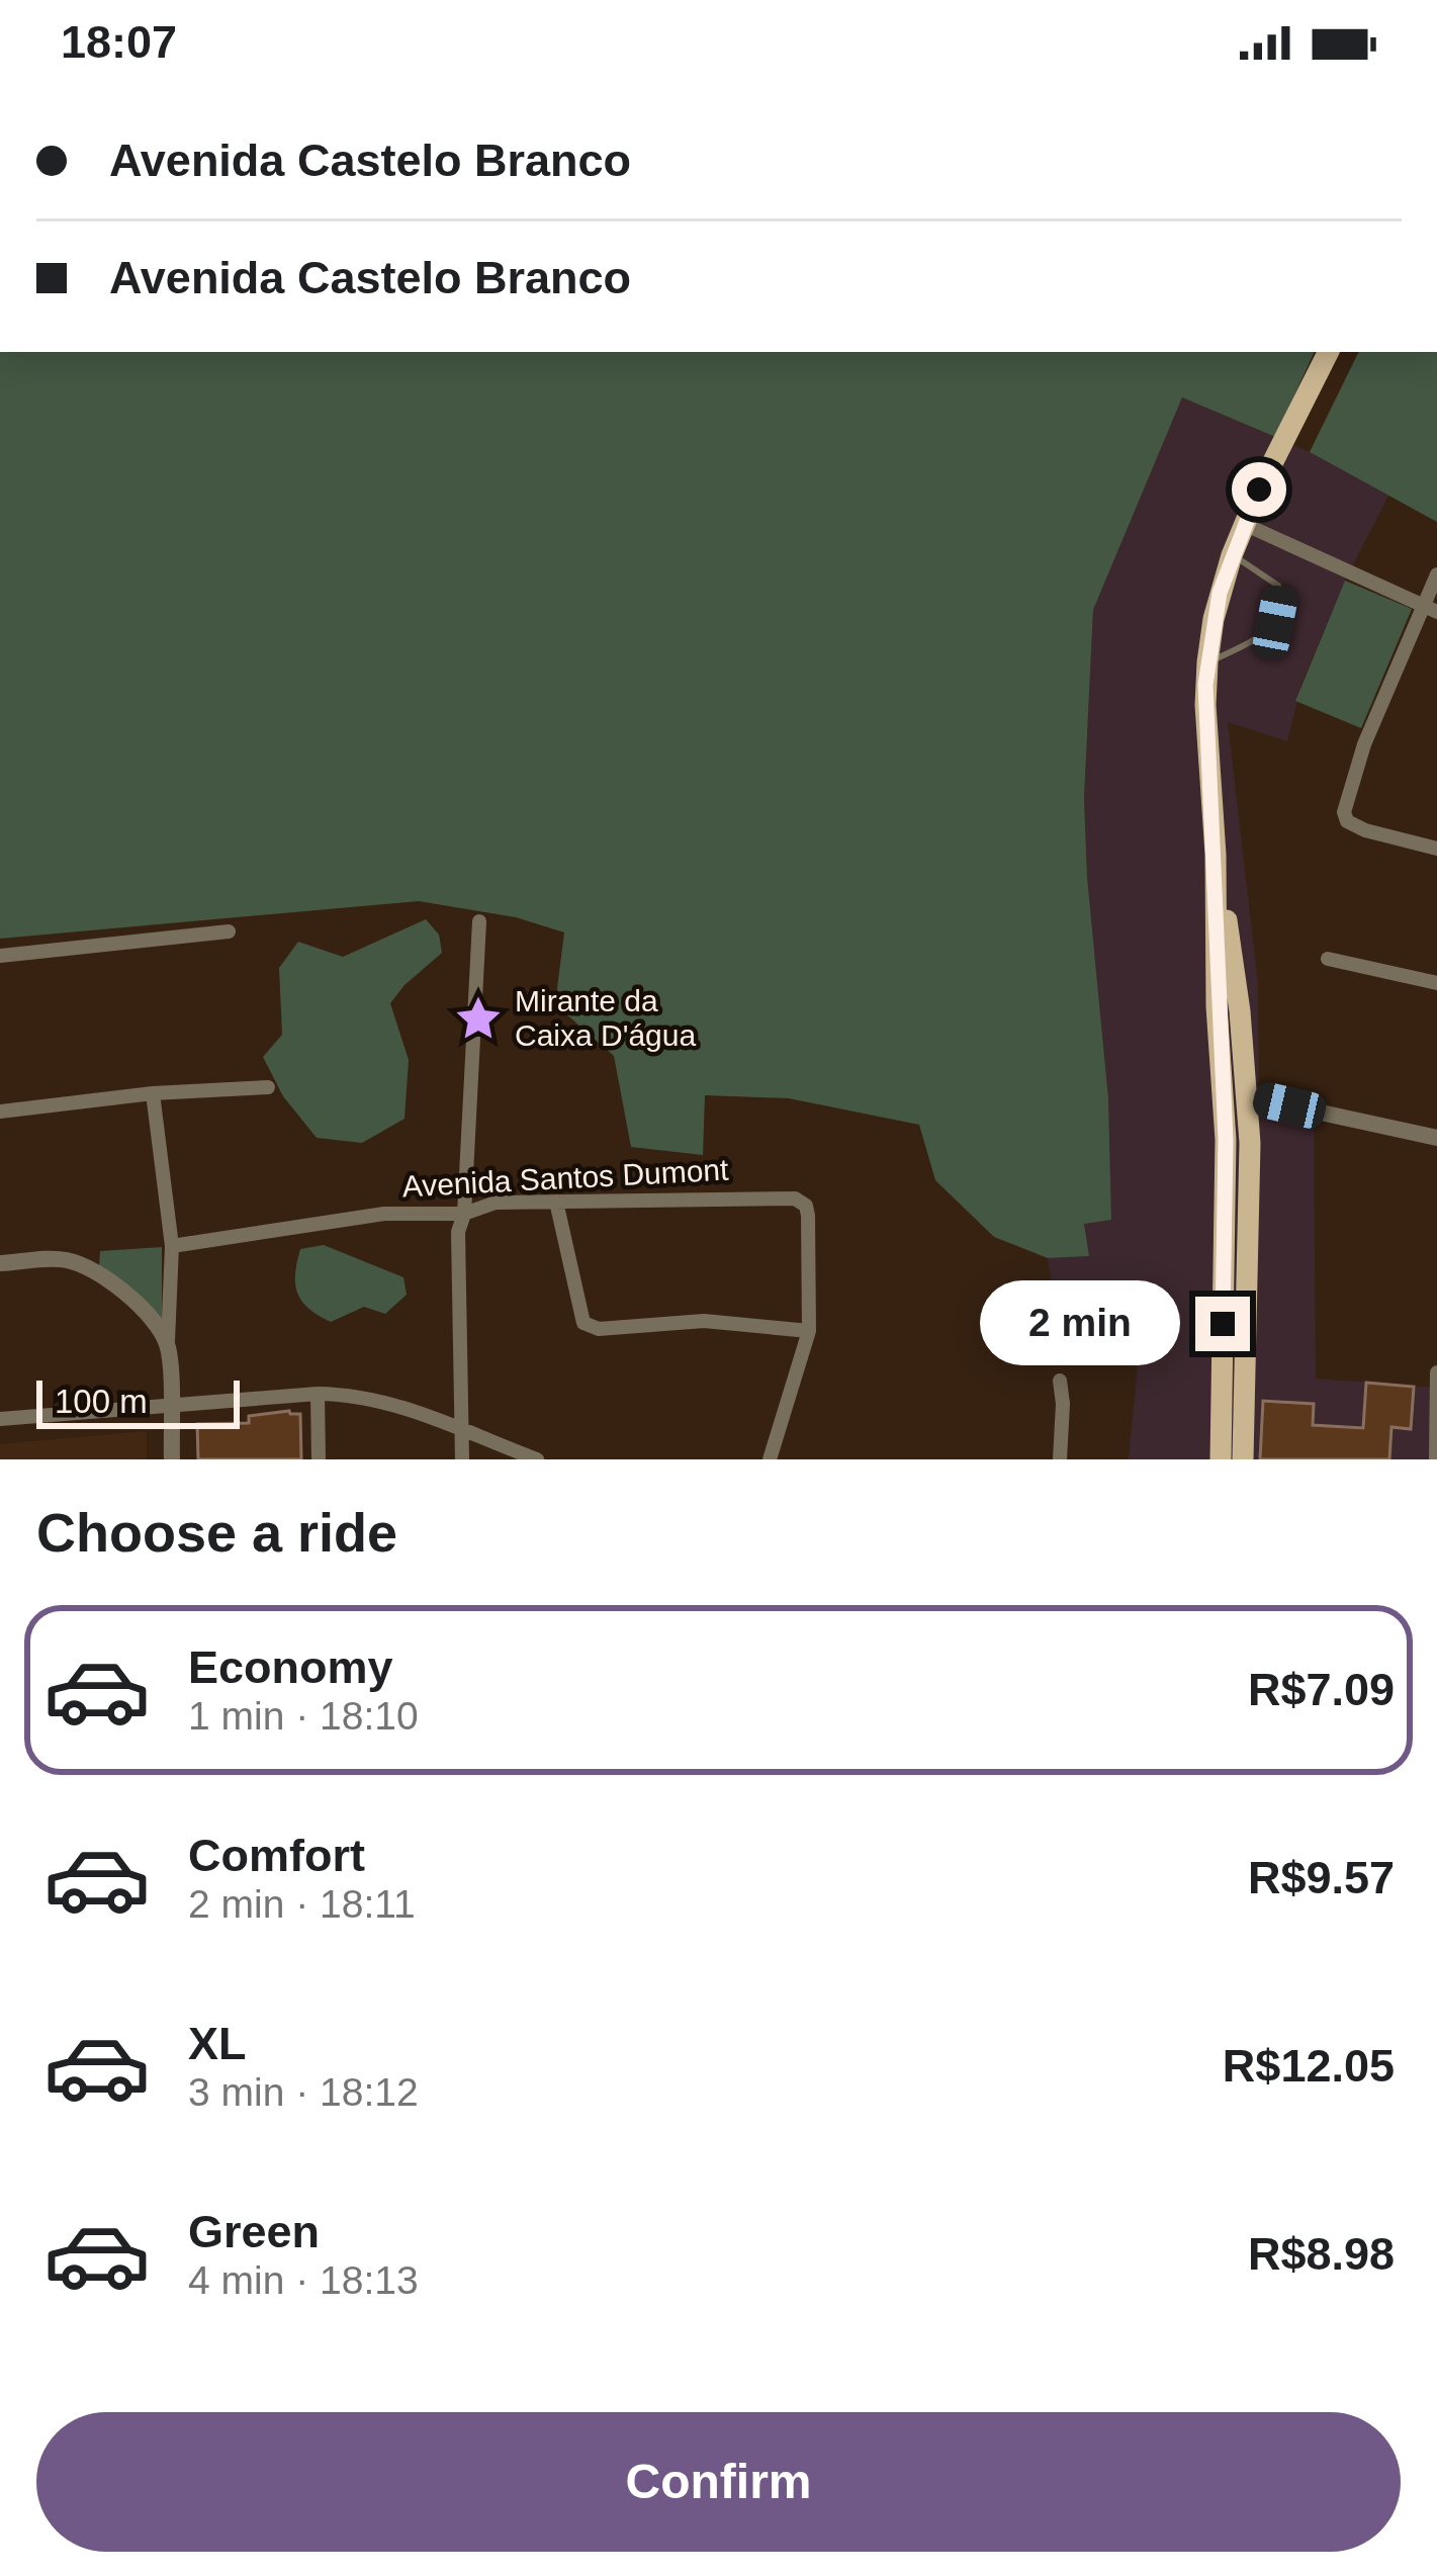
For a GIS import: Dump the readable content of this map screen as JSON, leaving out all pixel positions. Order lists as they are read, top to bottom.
{
  "streets": {
    "street": ["Avenida Santos Dumont"]
  },
  "places": {
    "place": ["Mirante da Caixa D'água"]
  },
  "scale_bar": "100 m",
  "page": {
    "status": "18:07",
    "banner": ["Avenida Castelo Branco", "Avenida Castelo Branco"],
    "bubble": "2 min",
    "scale": "100 m",
    "heading": "Choose a ride",
    "list": [
      {
        "name": "Economy",
        "note": "1 min · 18:10",
        "value": "R$7.09"
      },
      {
        "name": "Comfort",
        "note": "2 min · 18:11",
        "value": "R$9.57"
      },
      {
        "name": "XL",
        "note": "3 min · 18:12",
        "value": "R$12.05"
      },
      {
        "name": "Green",
        "note": "4 min · 18:13",
        "value": "R$8.98"
      }
    ],
    "buttons": "Confirm"
  }
}
